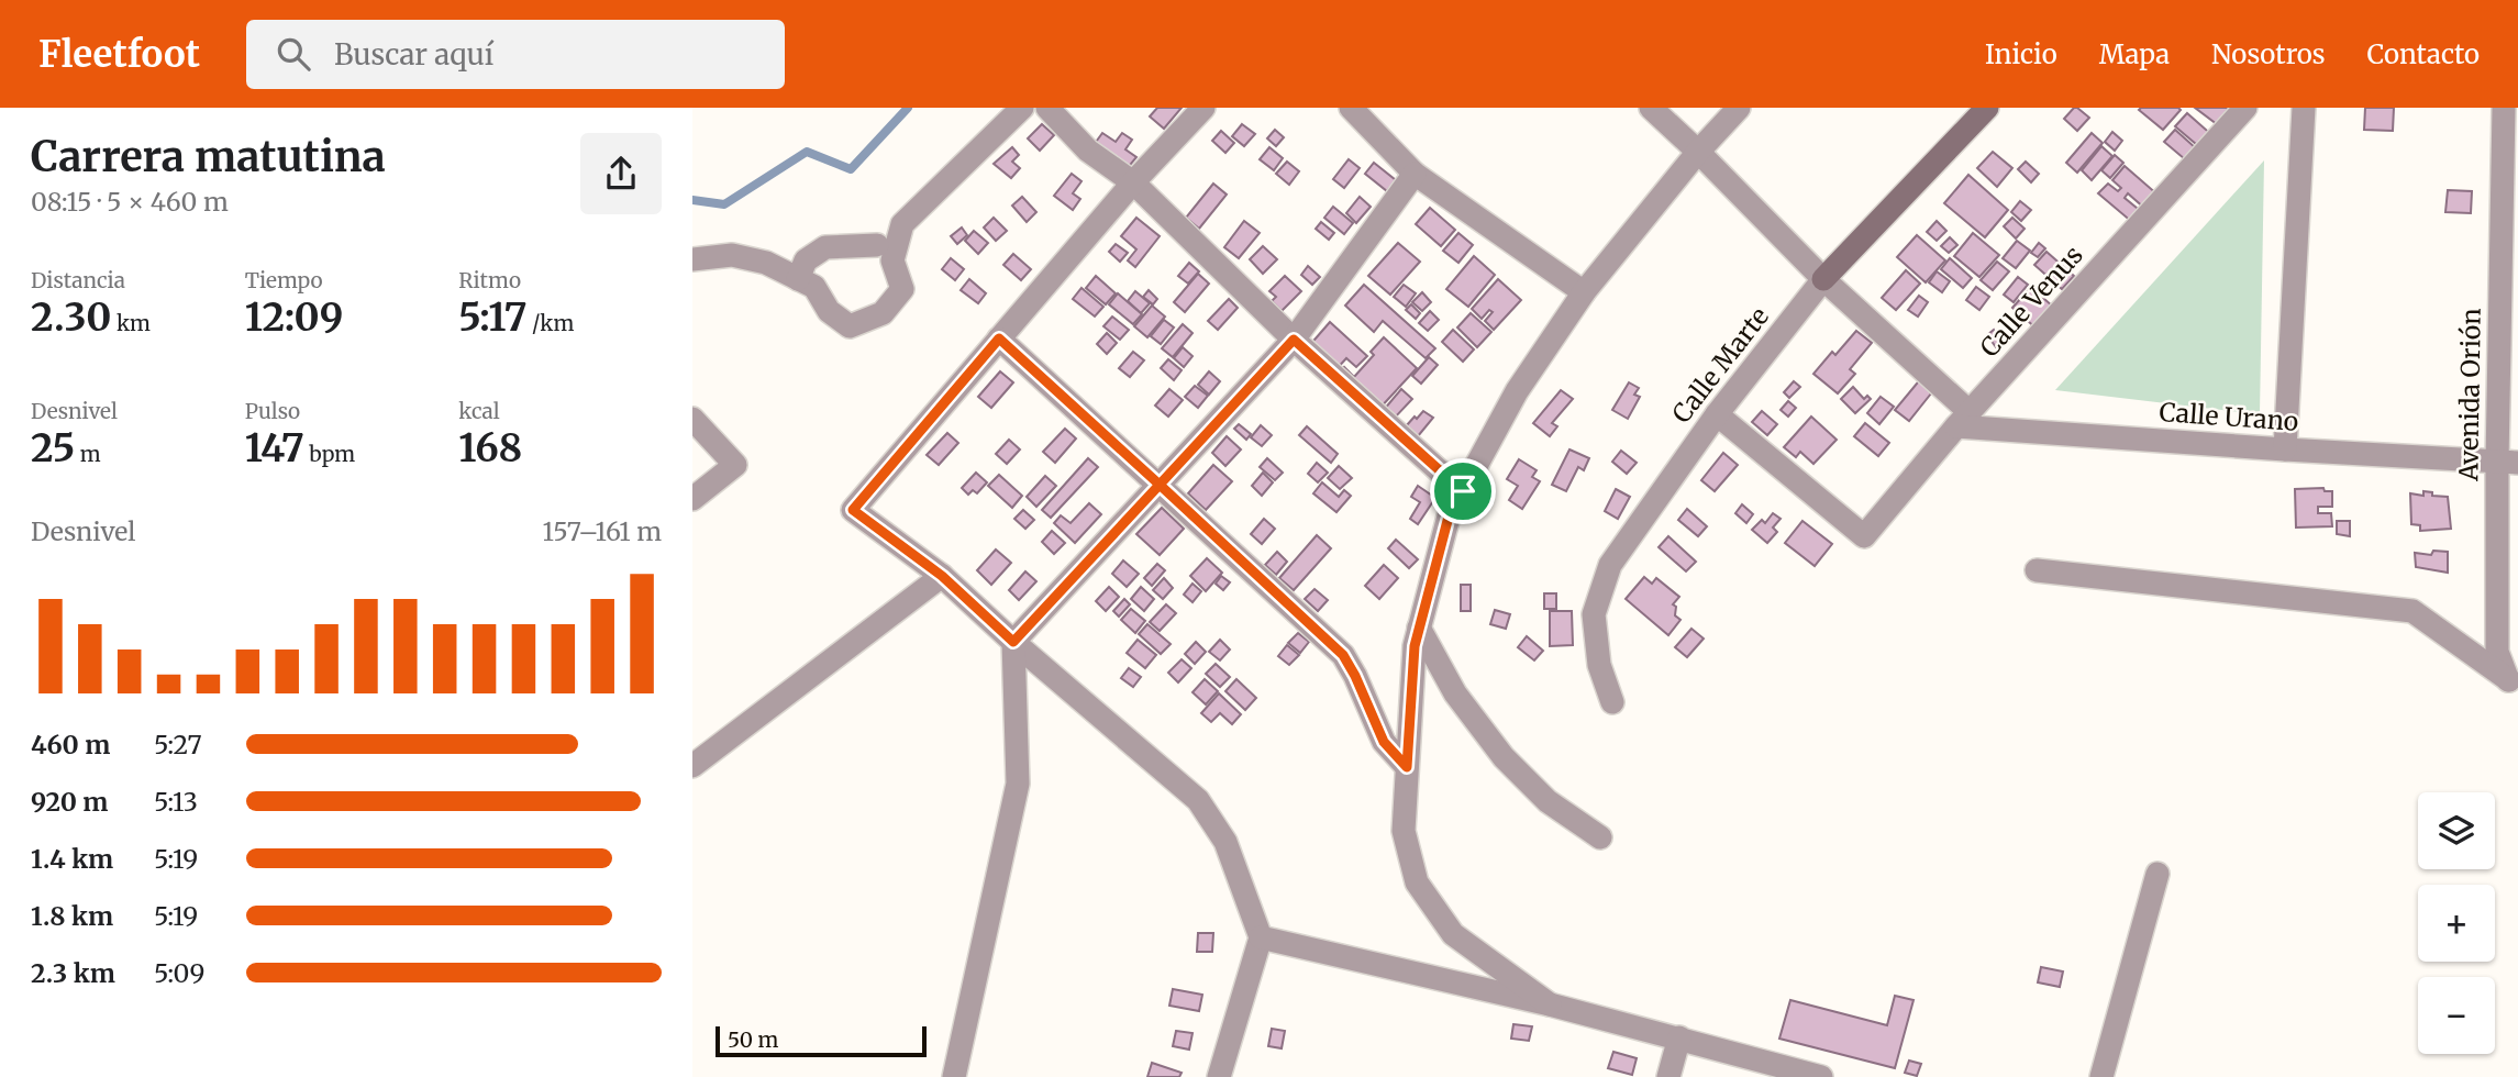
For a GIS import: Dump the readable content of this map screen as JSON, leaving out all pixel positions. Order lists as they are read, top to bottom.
{
  "streets": {
    "street": [
      "Calle Venus",
      "Calle Marte",
      "Avenida Orión",
      "Calle Urano"
    ]
  },
  "crossings": [
    ["Calle Venus", "Calle Marte"],
    ["Calle Venus", "Calle Urano"],
    ["Avenida Orión", "Calle Urano"]
  ],
  "scale_bar": "50 m",
  "page": {
    "header": "Fleetfoot",
    "search": "Buscar aquí",
    "nav": [
      "Inicio",
      "Mapa",
      "Nosotros",
      "Contacto"
    ],
    "heading": ["Carrera matutina", "08:15 · 5 × 460 m"],
    "stats": [
      ["Distancia", "2.30 km"],
      ["Tiempo", "12:09"],
      ["Ritmo", "5:17 /km"],
      ["Desnivel", "25 m"],
      ["Pulso", "147 bpm"],
      ["kcal", "168"]
    ],
    "chart": ["Desnivel", "157–161 m"],
    "list": [
      {
        "name": "460 m",
        "note": "5:27"
      },
      {
        "name": "920 m",
        "note": "5:13"
      },
      {
        "name": "1.4 km",
        "note": "5:19"
      },
      {
        "name": "1.8 km",
        "note": "5:19"
      },
      {
        "name": "2.3 km",
        "note": "5:09"
      }
    ],
    "map_buttons": ["+", "−"],
    "scale": "50 m"
  }
}
